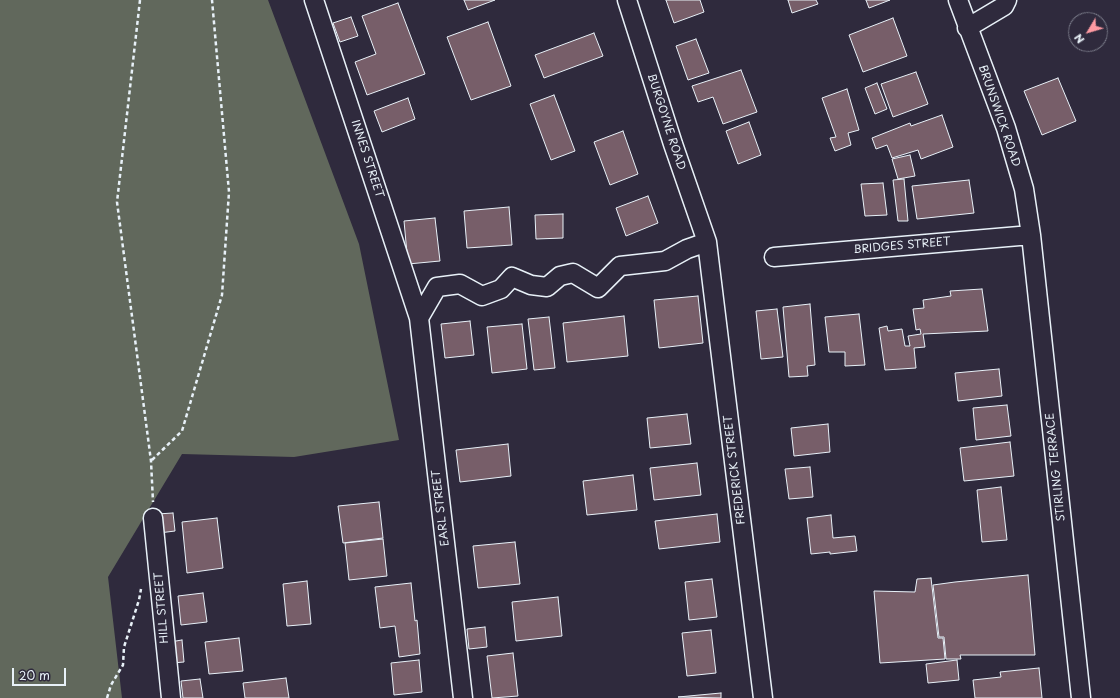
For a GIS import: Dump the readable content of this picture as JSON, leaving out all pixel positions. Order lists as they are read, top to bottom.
{
  "streets": {
    "street": [
      "BRUNSWICK ROAD",
      "BURGOYNE ROAD",
      "INNES STREET",
      "BRIDGES STREET",
      "STIRLING TERRACE",
      "FREDERICK STREET",
      "EARL STREET",
      "HILL STREET"
    ]
  },
  "crossings": [
    ["BRUNSWICK ROAD", "BRIDGES STREET"],
    ["BRUNSWICK ROAD", "STIRLING TERRACE"],
    ["BURGOYNE ROAD", "FREDERICK STREET"],
    ["INNES STREET", "EARL STREET"],
    ["BRIDGES STREET", "STIRLING TERRACE"]
  ],
  "scale_bar": "20 m",
  "north": "bottom left"
}
